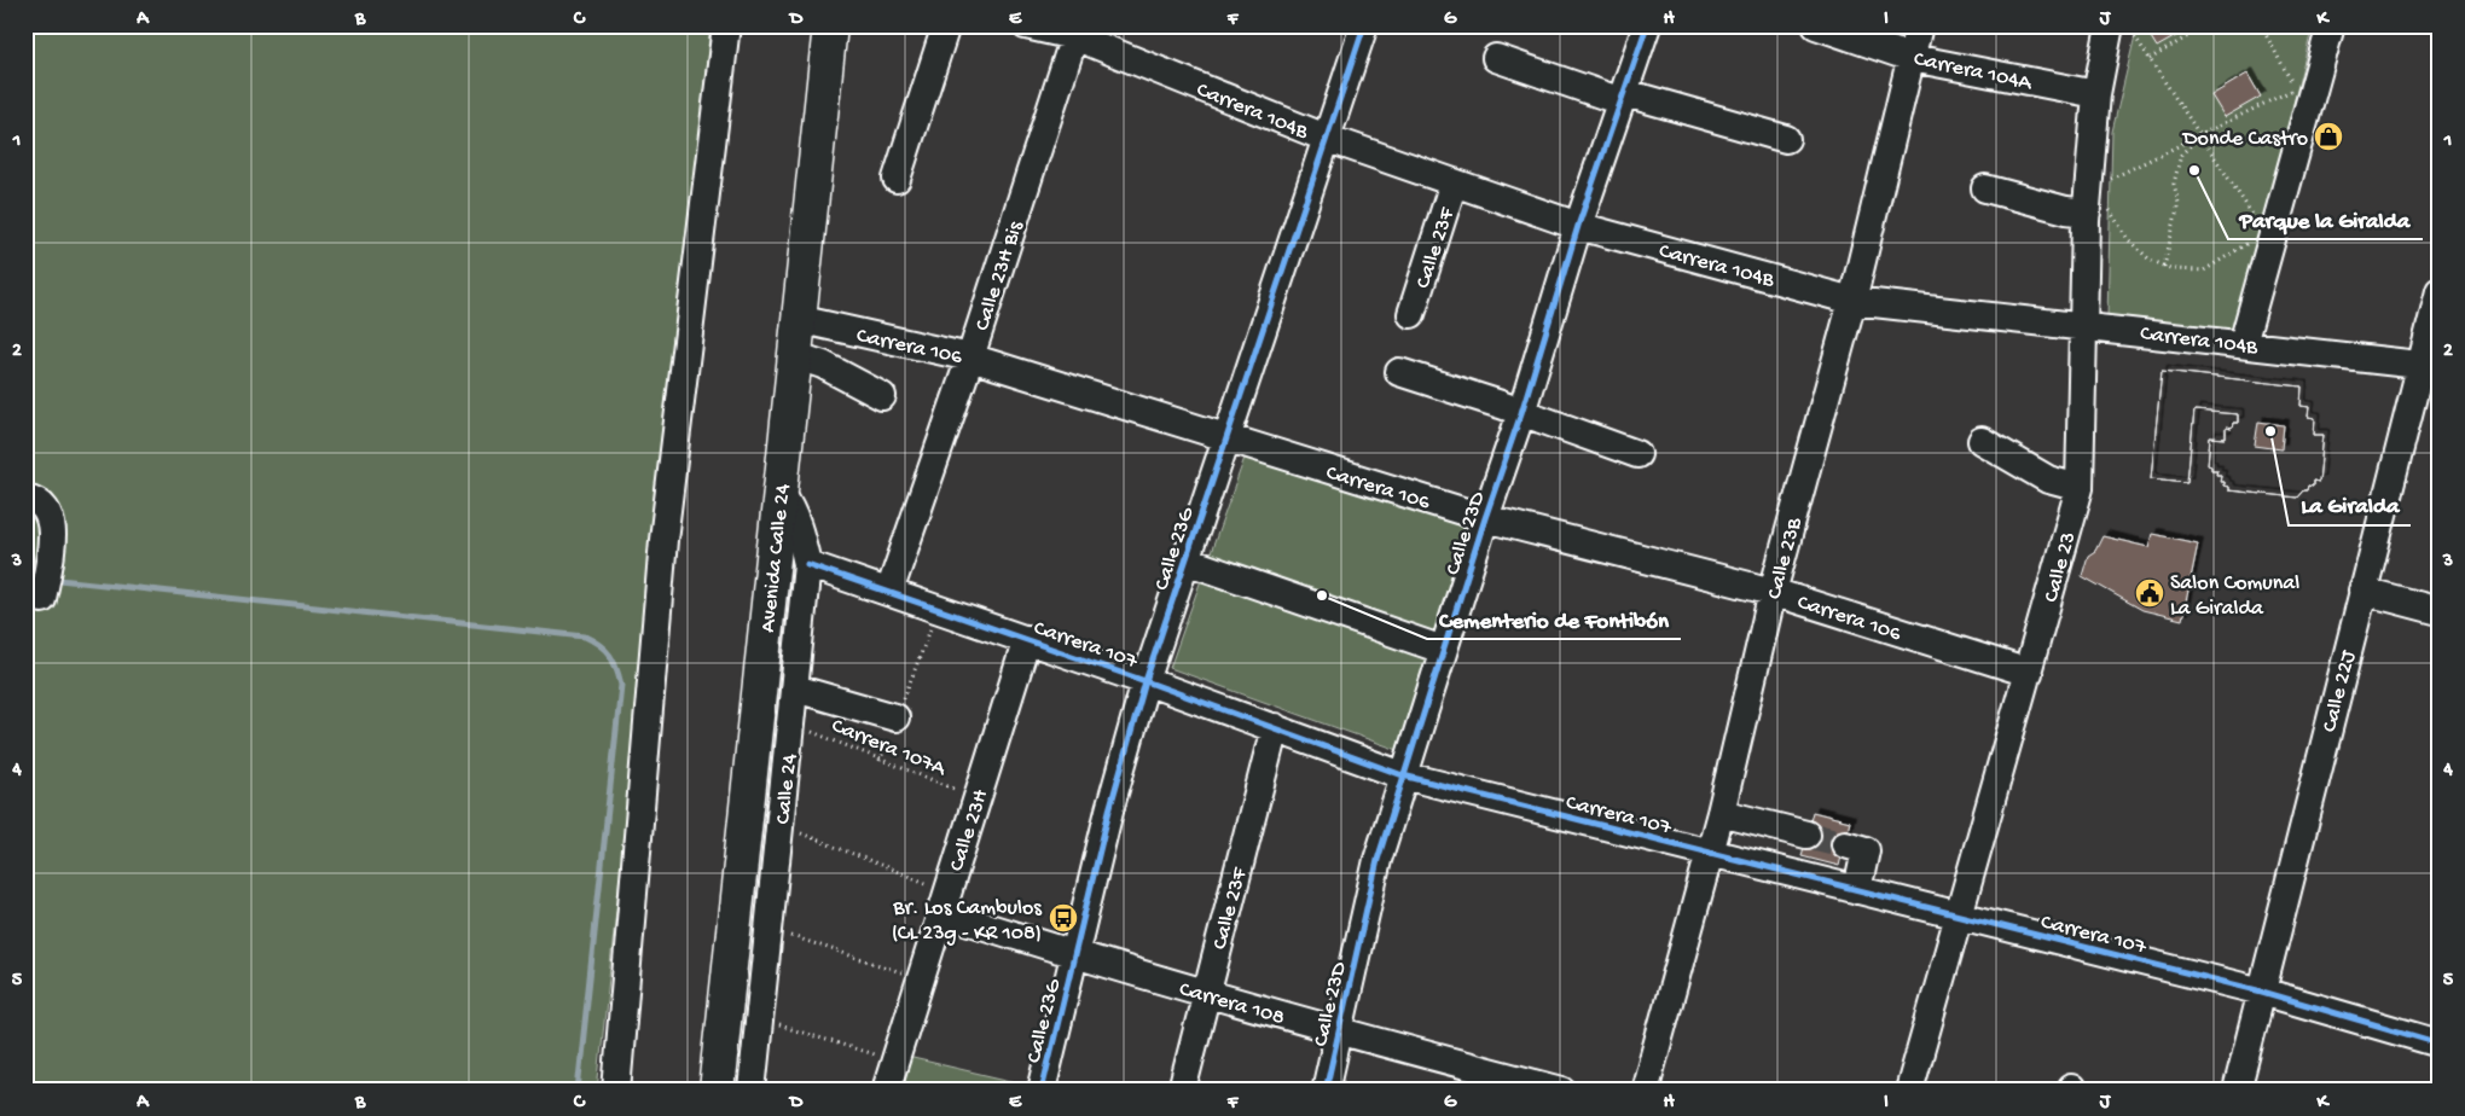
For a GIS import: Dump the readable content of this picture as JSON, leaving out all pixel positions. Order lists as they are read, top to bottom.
{
  "streets": {
    "main road": ["Avenida Calle 24"],
    "street": [
      "Carrera 104A",
      "Carrera 104B",
      "Calle 23F",
      "Calle 23H Bis",
      "Carrera 106",
      "Calle 23D",
      "Calle 23G",
      "Calle 23B",
      "Calle 23",
      "Carrera 107",
      "Calle 22J",
      "Calle 24",
      "Calle 23H",
      "Carrera 108"
    ],
    "path": ["Carrera 107A"]
  },
  "crossings": [
    ["Carrera 104A", "Calle 23B"],
    ["Carrera 104A", "Calle 23"],
    ["Carrera 104B", "Calle 23F"],
    ["Carrera 104B", "Calle 23H Bis"],
    ["Carrera 104B", "Calle 23D"],
    ["Carrera 104B", "Calle 23G"],
    ["Carrera 104B", "Calle 23B"],
    ["Carrera 104B", "Calle 23"],
    ["Carrera 104B", "Calle 22J"],
    ["Calle 23F", "Carrera 107"],
    ["Calle 23F", "Carrera 108"],
    ["Calle 23H Bis", "Carrera 106"],
    ["Calle 23H Bis", "Carrera 107"],
    ["Carrera 106", "Calle 23D"],
    ["Carrera 106", "Calle 23G"],
    ["Carrera 106", "Avenida Calle 24"],
    ["Carrera 106", "Calle 23B"],
    ["Carrera 106", "Calle 23"],
    ["Calle 23D", "Carrera 107"],
    ["Calle 23D", "Carrera 108"],
    ["Calle 23G", "Carrera 107"],
    ["Calle 23G", "Carrera 108"],
    ["Avenida Calle 24", "Calle 24"],
    ["Calle 23B", "Carrera 107"],
    ["Calle 23", "Carrera 107"],
    ["Carrera 107", "Calle 22J"],
    ["Carrera 107", "Calle 24"],
    ["Carrera 107", "Calle 23H"],
    ["Carrera 107A", "Calle 24"],
    ["Carrera 107A", "Calle 23H"],
    ["Calle 23H", "Carrera 108"]
  ],
  "places": {
    "shop": ["Donde Castro"],
    "other": ["Parque la Giralda", "La Giralda", "Cementerio de Fontibón"],
    "public building": ["Salon Comunal La Giralda"],
    "bus stop": ["Br. Los Cambulos (CL 23g - KR 108)"]
  },
  "grid": {
    "columns": [
      "A",
      "B",
      "C",
      "D",
      "E",
      "F",
      "G",
      "H",
      "I",
      "J",
      "K"
    ],
    "rows": [
      "1",
      "2",
      "3",
      "4",
      "5"
    ]
  }
}
